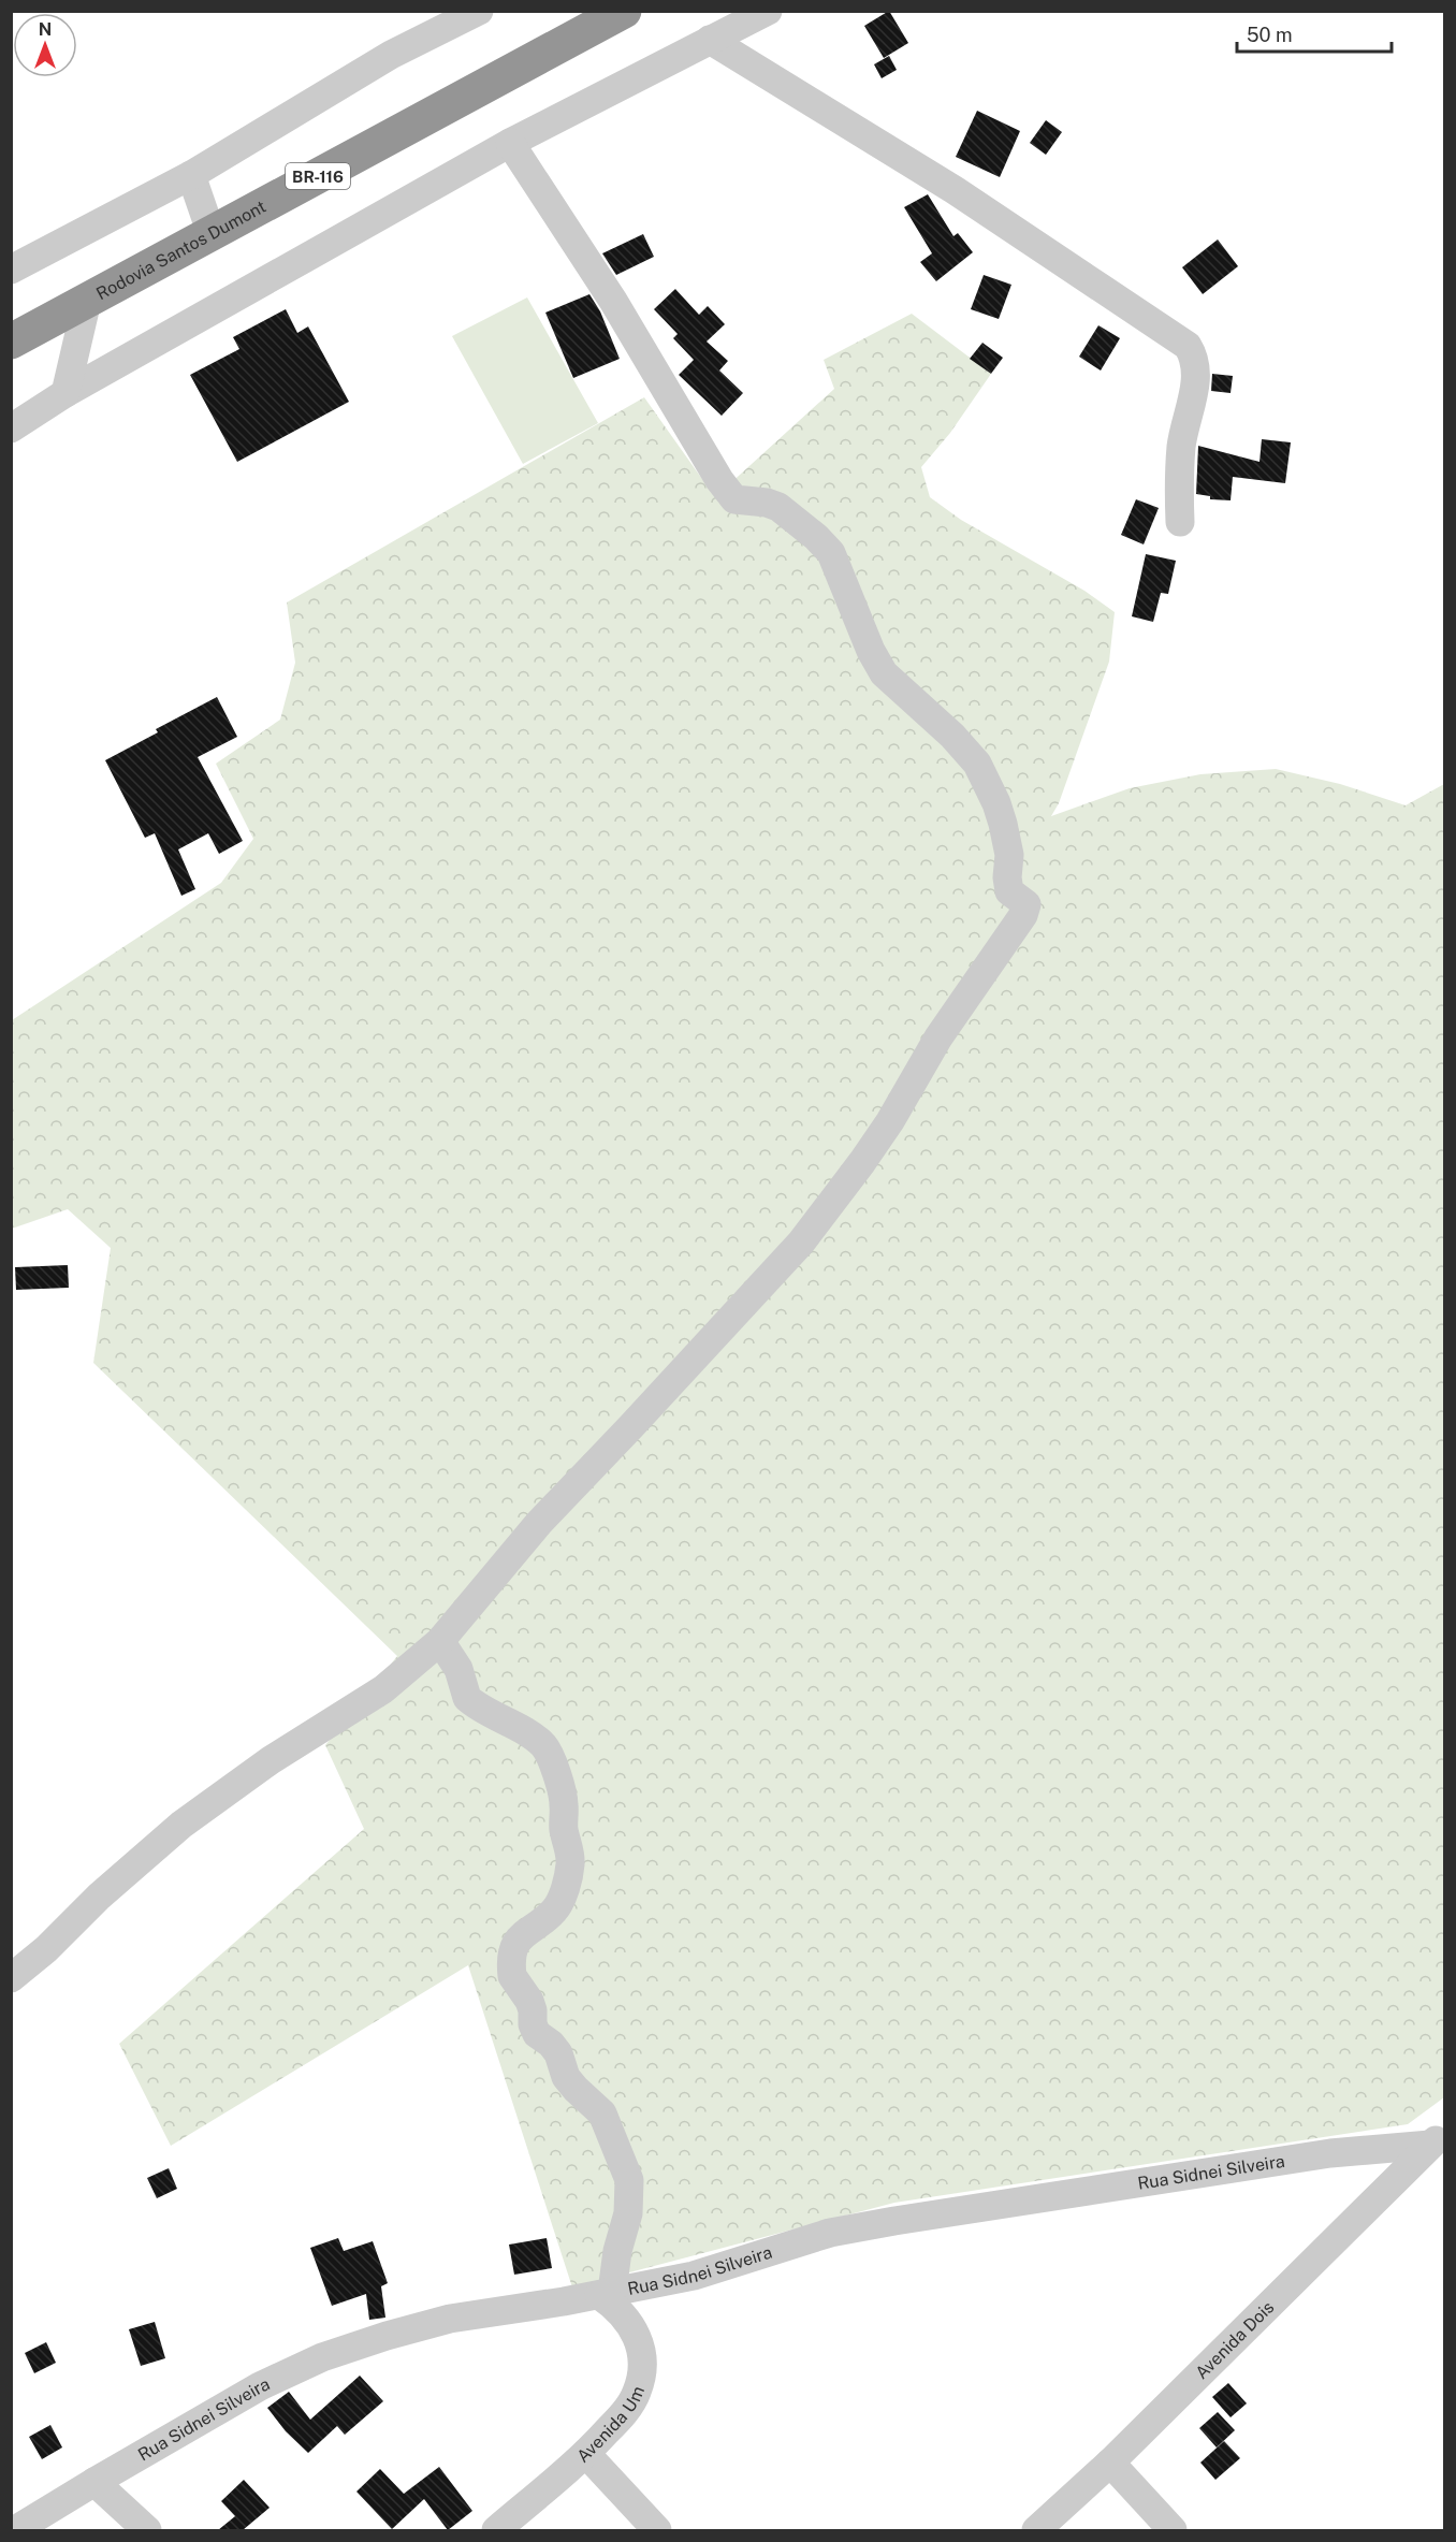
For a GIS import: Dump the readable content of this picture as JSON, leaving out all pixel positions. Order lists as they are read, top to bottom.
{
  "streets": {
    "highway": ["BR-116", "Rodovia Santos Dumont"],
    "street": ["Rua Sidnei Silveira", "Avenida Dois", "Avenida Um"]
  },
  "crossings": [
    ["Rua Sidnei Silveira", "Avenida Dois"],
    ["Rua Sidnei Silveira", "Avenida Um"]
  ],
  "scale_bar": "50 m",
  "north": "top"
}
